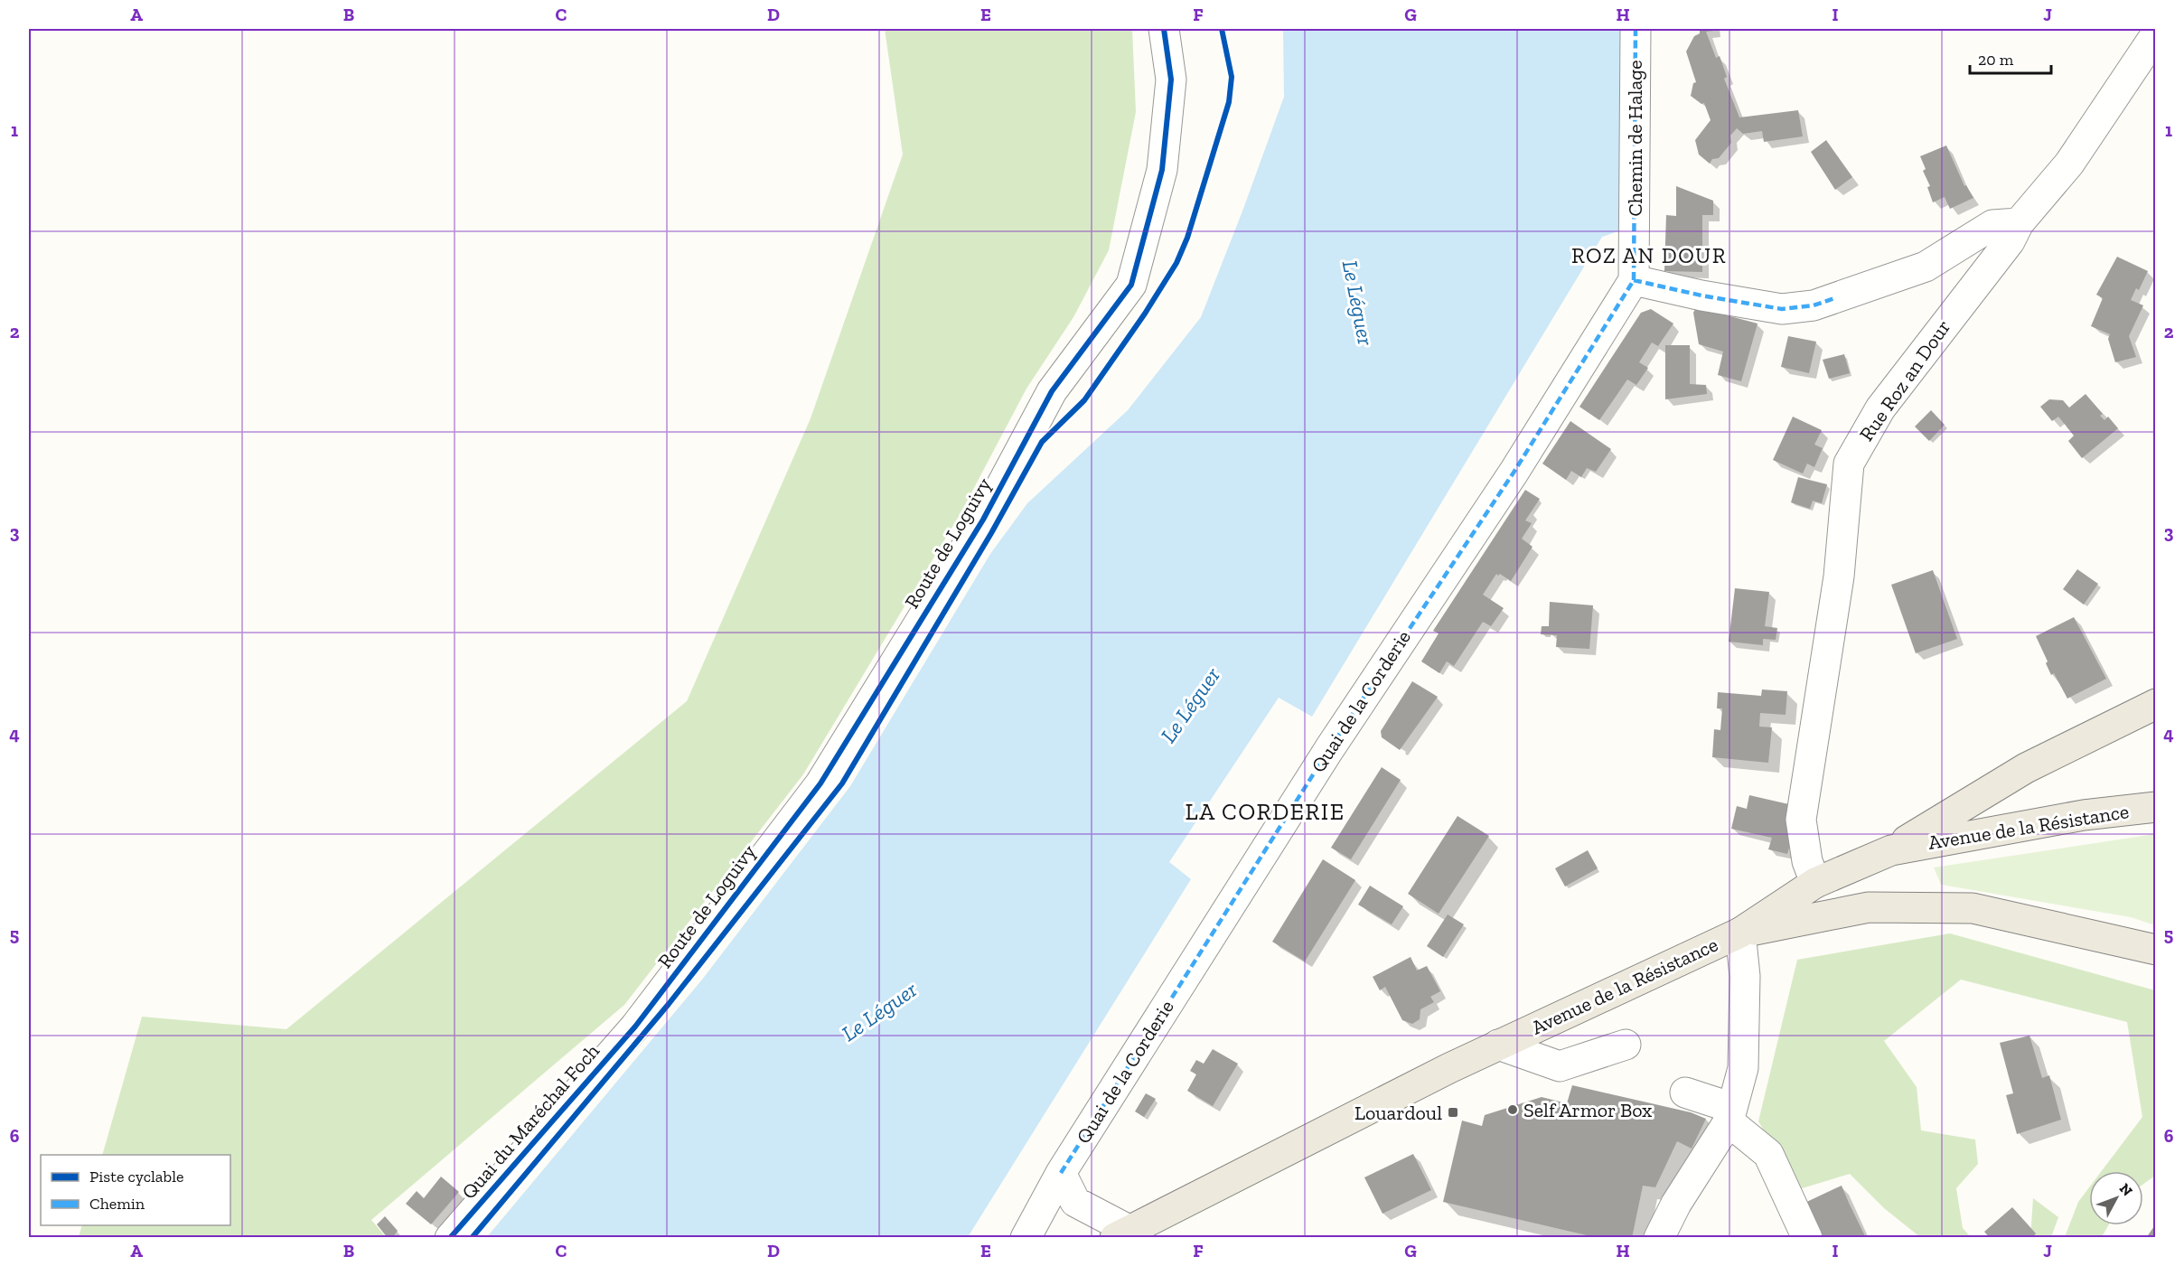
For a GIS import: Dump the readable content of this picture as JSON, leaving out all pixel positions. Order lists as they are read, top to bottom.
{
  "streets": {
    "main road": ["Avenue de la Résistance"],
    "street": [
      "Chemin de Halage",
      "Rue Roz an Dour",
      "Route de Loguivy",
      "Quai de la Corderie",
      "Quai du Maréchal Foch"
    ]
  },
  "crossings": [
    ["Chemin de Halage", "Quai de la Corderie"],
    ["Rue Roz an Dour", "Avenue de la Résistance"],
    ["Route de Loguivy", "Quai du Maréchal Foch"]
  ],
  "districts": ["ROZ AN DOUR", "LA CORDERIE"],
  "water": ["Le Léguer"],
  "places": {
    "other": ["Self Armor Box"],
    "transit": ["Louardoul"]
  },
  "legend": ["Piste cyclable", "Chemin"],
  "scale_bar": "20 m",
  "north": "top right",
  "grid": {
    "columns": [
      "A",
      "B",
      "C",
      "D",
      "E",
      "F",
      "G",
      "H",
      "I",
      "J"
    ],
    "rows": [
      "1",
      "2",
      "3",
      "4",
      "5",
      "6"
    ]
  }
}
